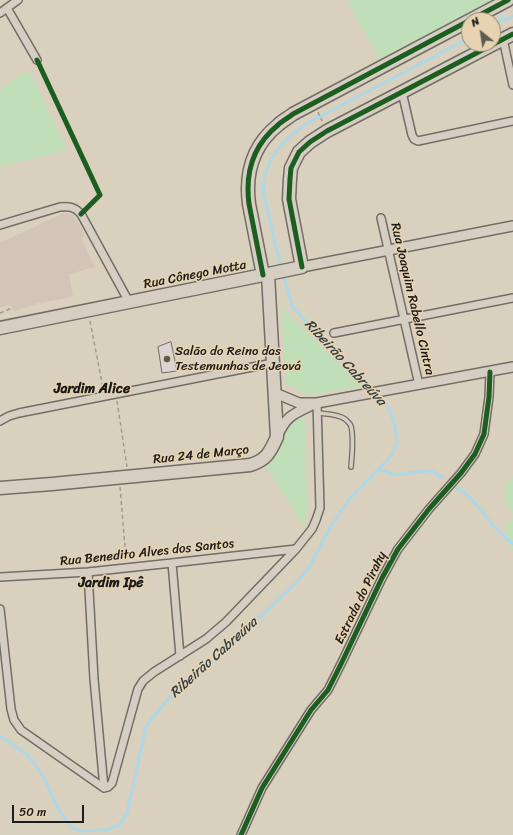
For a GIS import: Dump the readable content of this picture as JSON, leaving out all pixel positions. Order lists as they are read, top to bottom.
{
  "streets": {
    "main road": ["Rua Cônego Motta", "Rua 24 de Março"],
    "street": ["Rua Joaquim Rabello Cintra", "Rua Benedito Alves dos Santos", "Estrada do Pirahy"]
  },
  "crossings": [
    ["Rua Cônego Motta", "Rua Joaquim Rabello Cintra"]
  ],
  "districts": ["Jardim Alice", "Jardim Ipê"],
  "water": ["Ribeirão Cabreúva"],
  "places": ["Salão do Reino das Testemunhas de Jeová"],
  "scale_bar": "50 m",
  "north": "top left"
}
